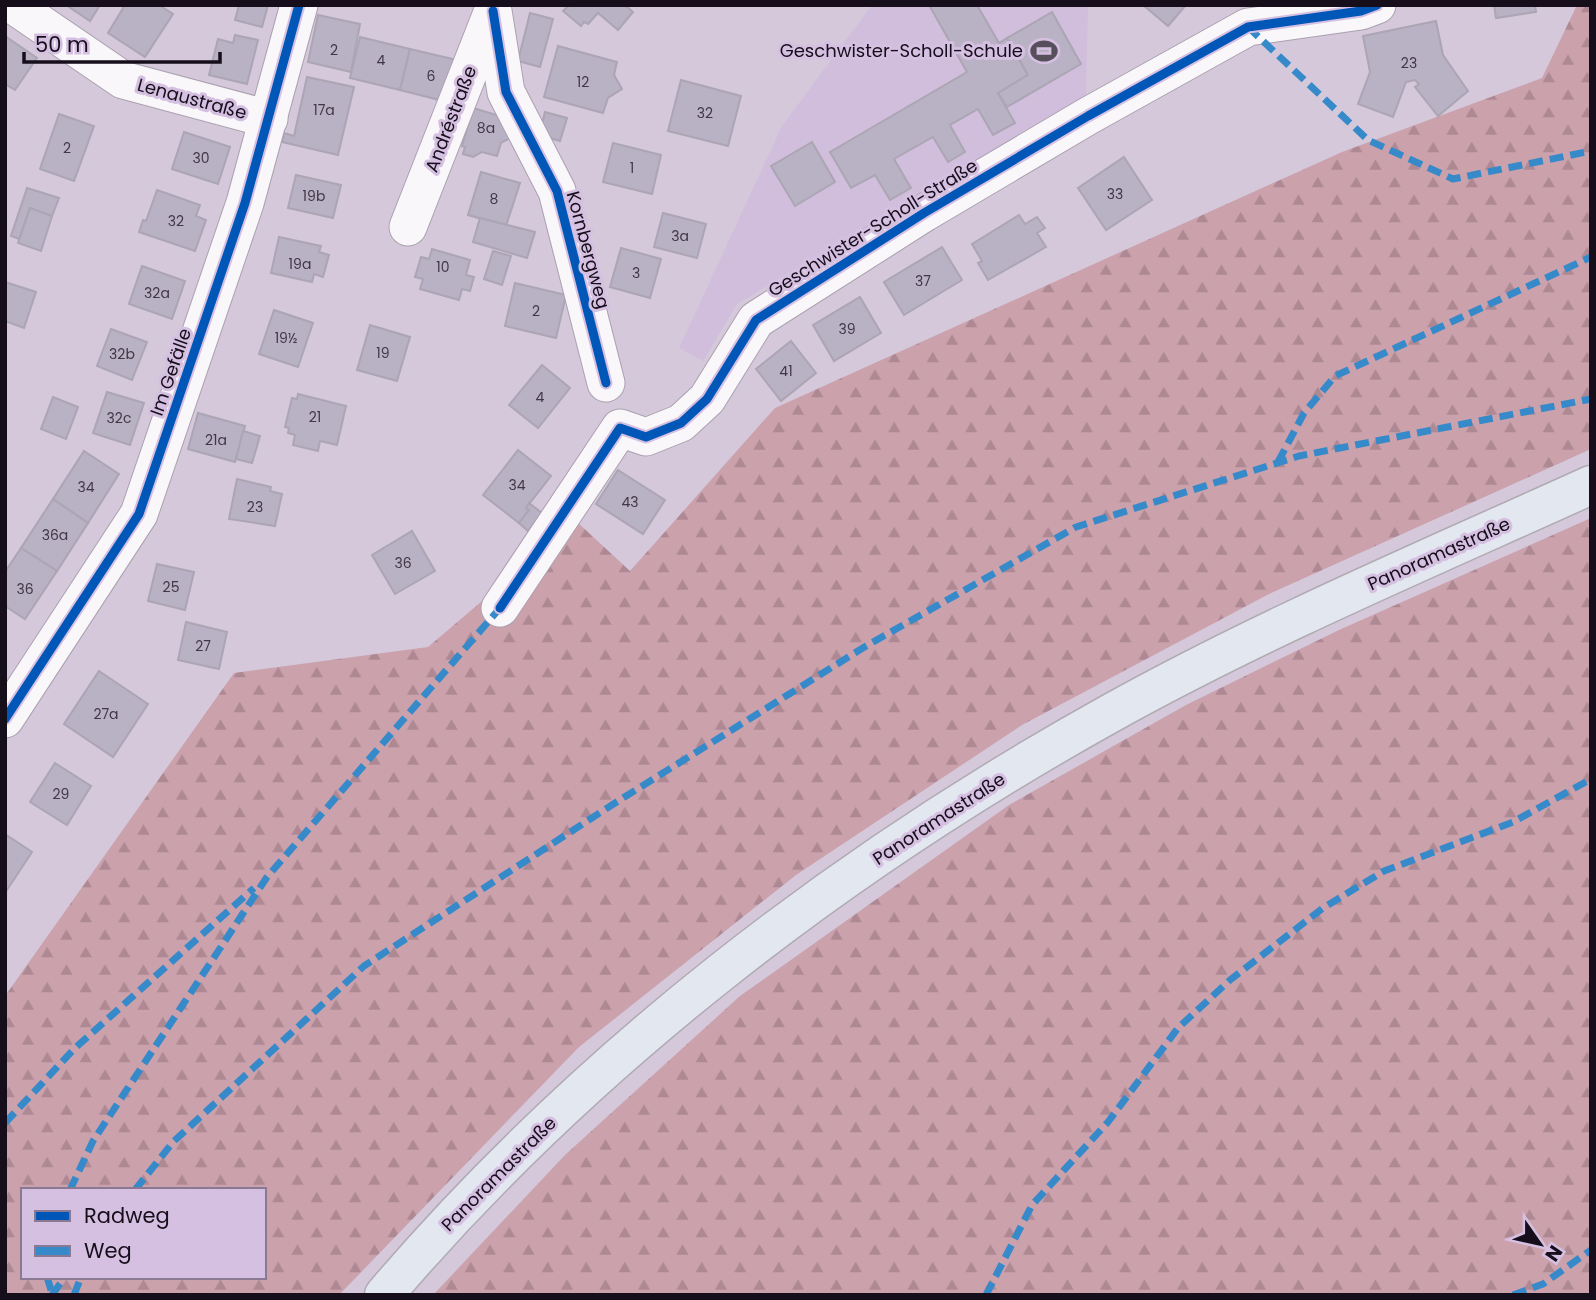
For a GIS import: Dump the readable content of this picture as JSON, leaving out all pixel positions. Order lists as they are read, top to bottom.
{
  "streets": {
    "main road": ["Panoramastraße"],
    "street": [
      "Lenaustraße",
      "Andréstraße",
      "Geschwister-Scholl-Straße",
      "Kornbergweg",
      "Im Gefälle"
    ]
  },
  "crossings": [
    ["Lenaustraße", "Im Gefälle"],
    ["Andréstraße", "Kornbergweg"]
  ],
  "places": {
    "sports": ["Geschwister-Scholl-Schule"]
  },
  "house_numbers": [
    "2",
    "4",
    "23",
    "6",
    "12",
    "17a",
    "32",
    "8a",
    "2",
    "30",
    "1",
    "33",
    "19b",
    "8",
    "32",
    "3a",
    "19a",
    "10",
    "3",
    "37",
    "32a",
    "2",
    "39",
    "19½",
    "19",
    "32b",
    "41",
    "4",
    "21",
    "32c",
    "21a",
    "34",
    "34",
    "43",
    "23",
    "36a",
    "36",
    "25",
    "36",
    "27",
    "27a",
    "29"
  ],
  "legend": ["Radweg", "Weg"],
  "scale_bar": "50 m",
  "north": "bottom right"
}
